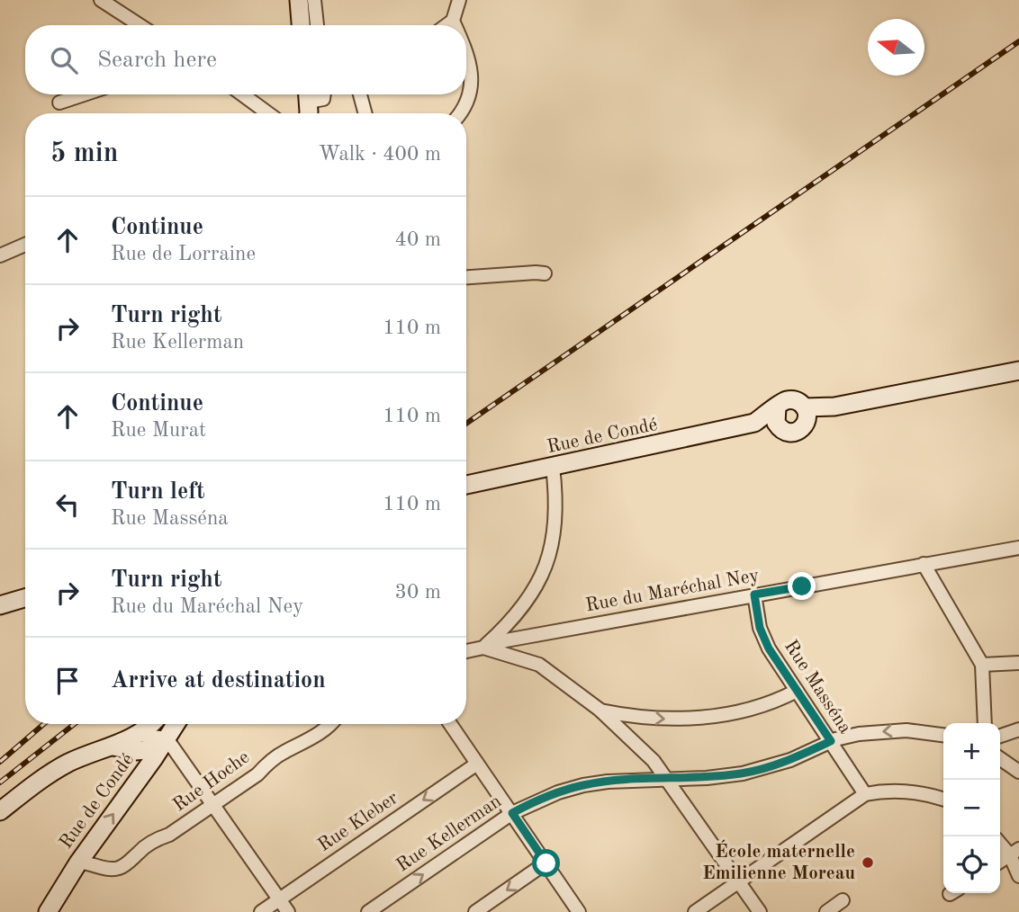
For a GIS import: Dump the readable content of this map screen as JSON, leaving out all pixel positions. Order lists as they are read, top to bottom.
{
  "streets": {
    "main road": ["Rue de Condé"],
    "street": [
      "Rue du Maréchal Ney",
      "Rue Masséna",
      "Rue Hoche",
      "Rue Kleber",
      "Rue Kellerman"
    ]
  },
  "crossings": [
    ["Rue de Condé", "Rue Hoche"],
    ["Rue du Maréchal Ney", "Rue Masséna"],
    ["Rue Masséna", "Rue Kellerman"]
  ],
  "one_way": ["Rue Kleber"],
  "places": ["École maternelle Emilienne Moreau"],
  "north": "left",
  "page": {
    "search": "Search here",
    "heading": ["5 min", "Walk · 400 m"],
    "list": [
      ["Continue", "Rue de Lorraine", "40 m"],
      ["Turn right", "Rue Kellerman", "110 m"],
      ["Continue", "Rue Murat", "110 m"],
      ["Turn left", "Rue Masséna", "110 m"],
      ["Turn right", "Rue du Maréchal Ney", "30 m"],
      "Arrive at destination"
    ],
    "map_buttons": ["+", "−"]
  }
}
